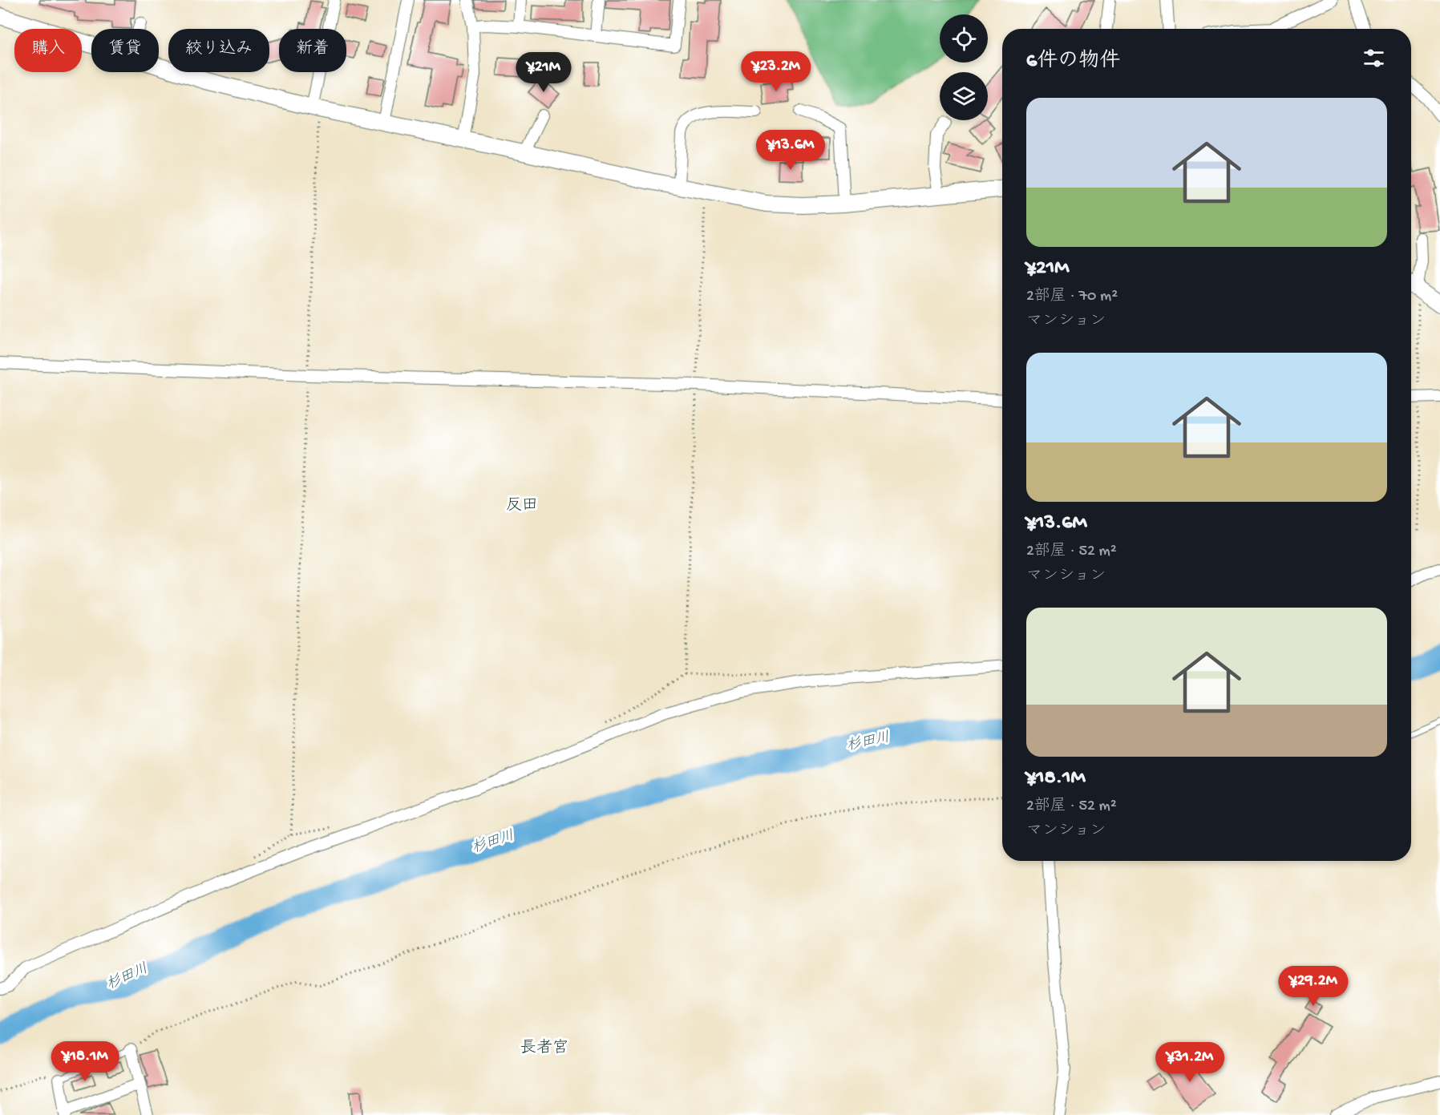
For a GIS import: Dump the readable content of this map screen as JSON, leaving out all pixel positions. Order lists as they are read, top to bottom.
{
  "districts": ["反田", "長者宮"],
  "water": ["杉田川"],
  "page": {
    "chip": [
      "購入",
      "賃貸",
      "絞り込み",
      "新着"
    ],
    "heading": "6件の物件",
    "price": [
      "¥23.2M",
      "¥21M",
      "¥13.6M",
      "¥29.2M",
      "¥18.1M",
      "¥31.2M"
    ],
    "list": [
      {
        "name": "¥21M",
        "note": "2部屋 · 70 m² · マンション"
      },
      {
        "name": "¥13.6M",
        "note": "2部屋 · 52 m² · マンション"
      },
      {
        "name": "¥18.1M",
        "note": "2部屋 · 52 m² · マンション"
      }
    ]
  }
}
